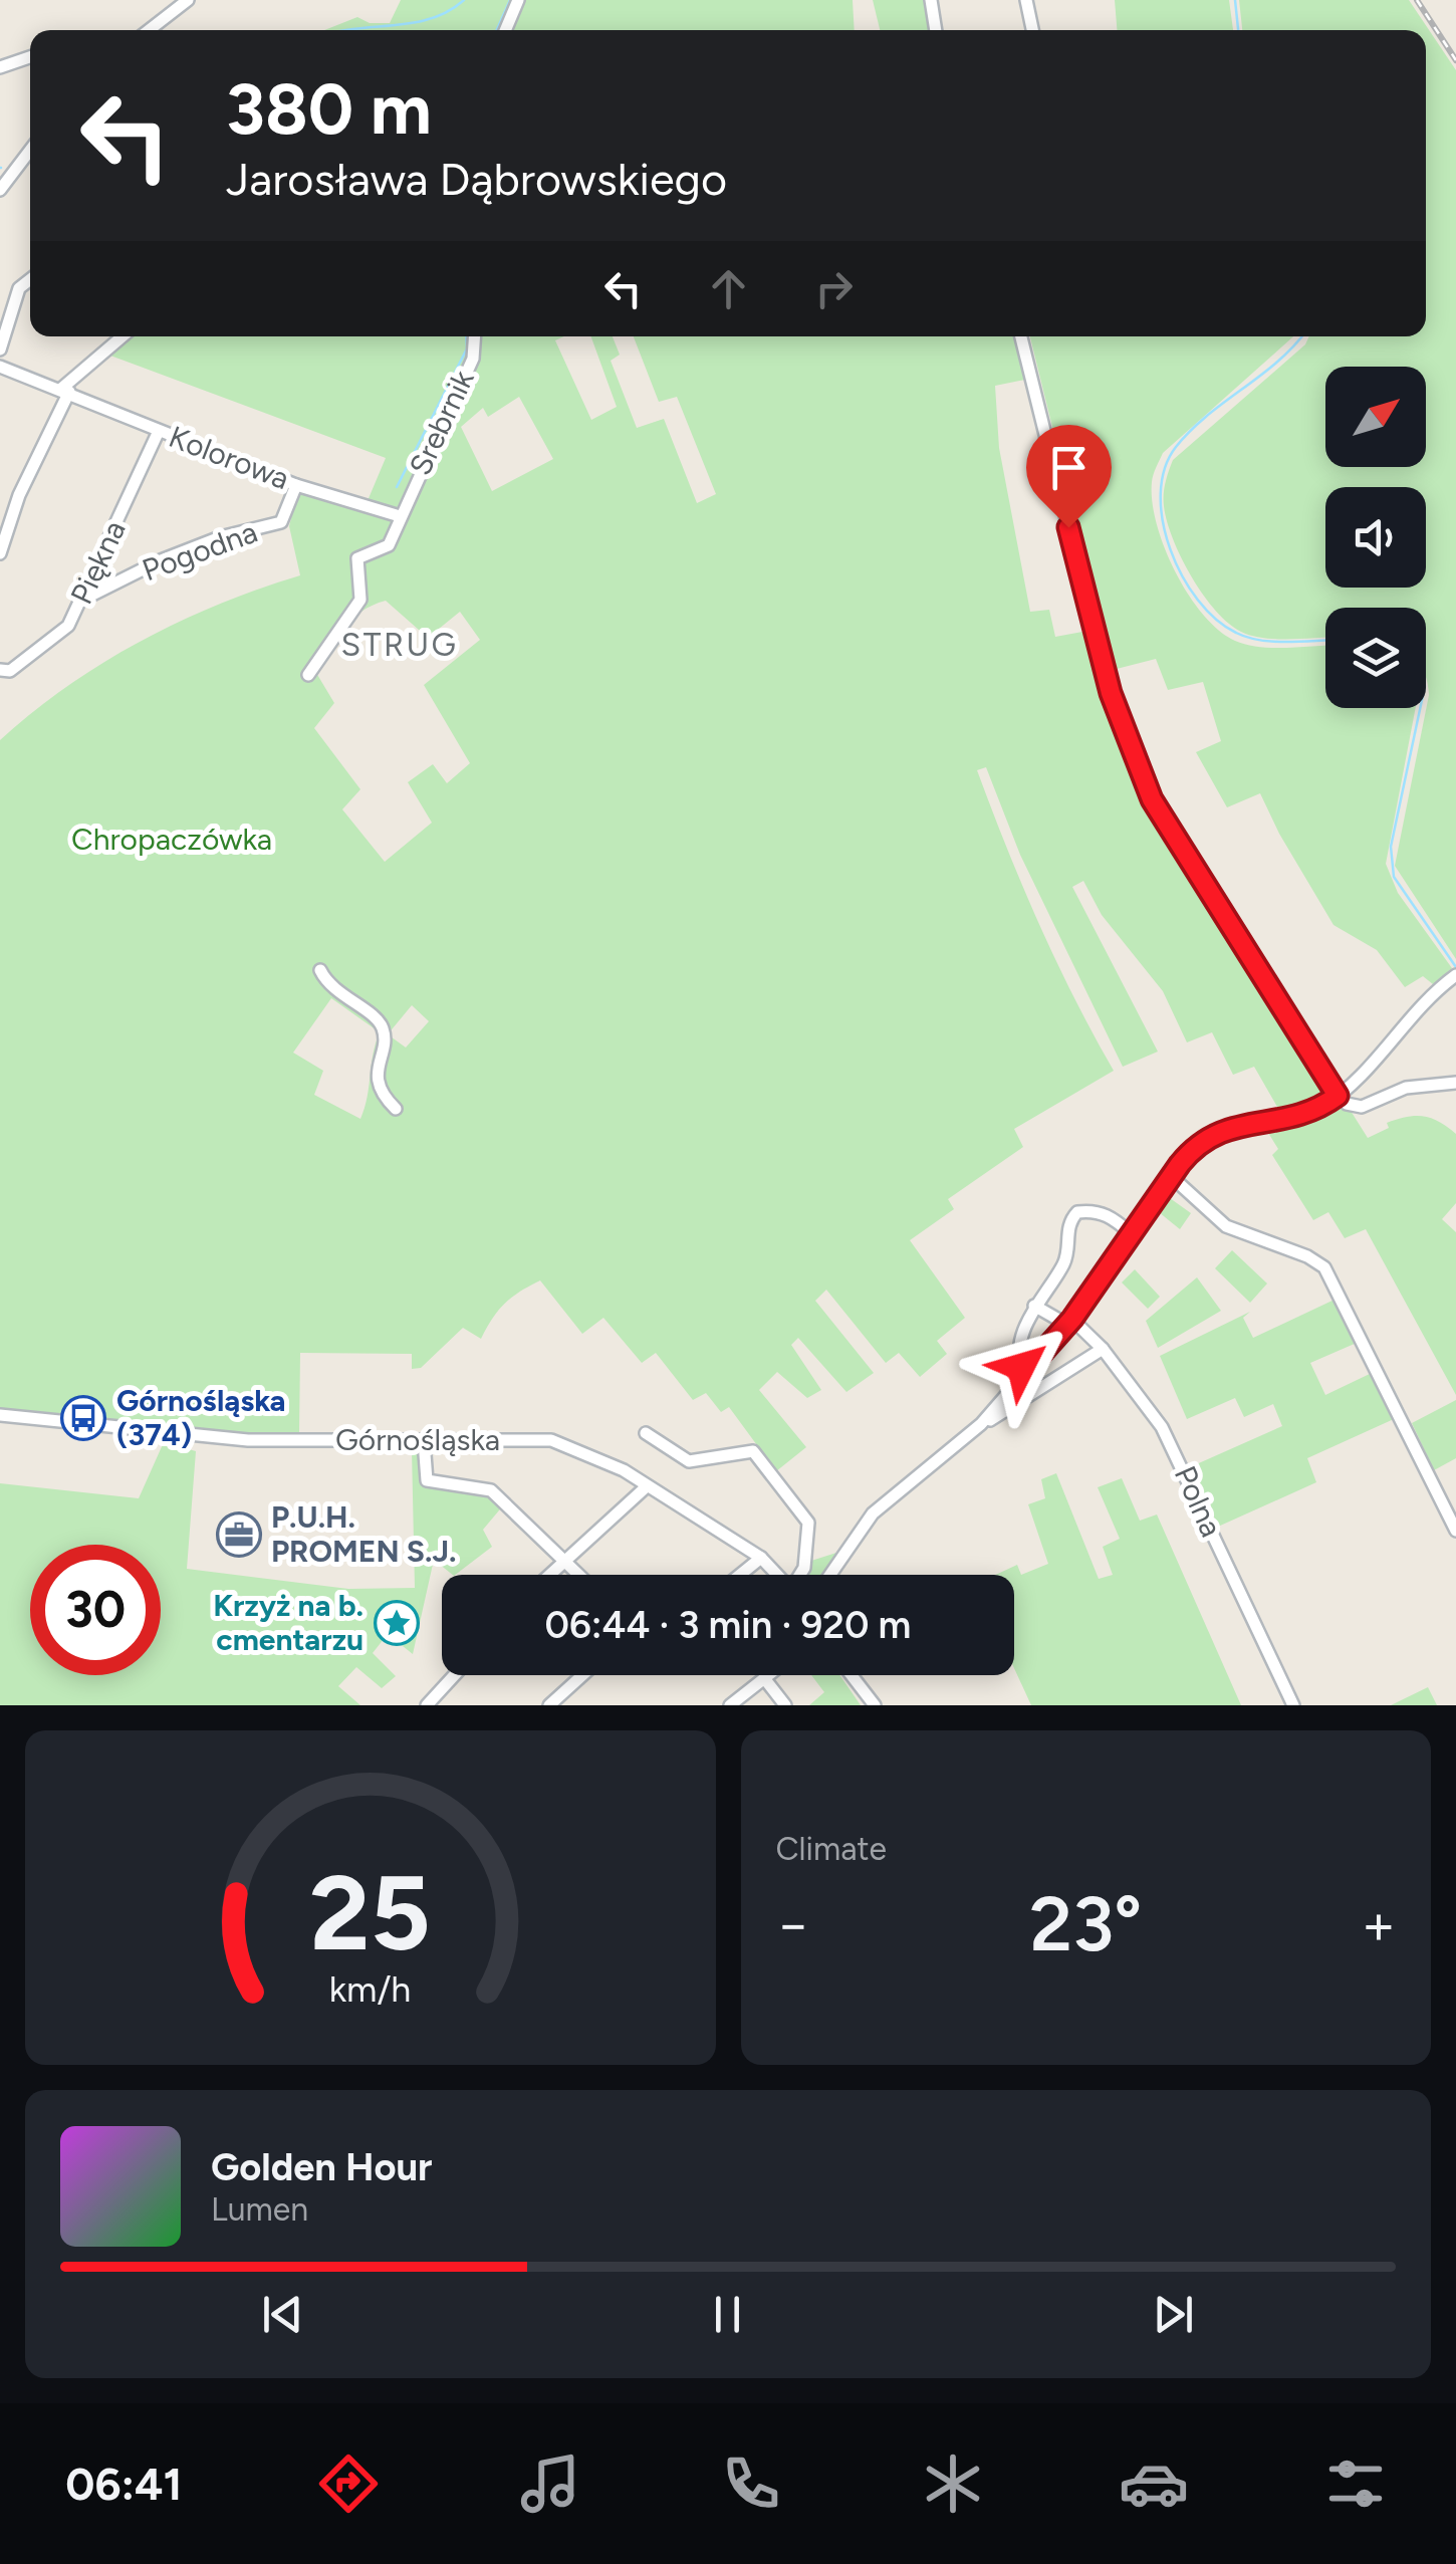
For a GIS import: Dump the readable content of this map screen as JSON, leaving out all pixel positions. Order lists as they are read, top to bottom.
{
  "streets": {
    "street": [
      "Srebrnik",
      "Kolorowa",
      "Pogodna",
      "Piękna",
      "Górnośląska",
      "Polna"
    ]
  },
  "crossings": [
    ["Srebrnik", "Kolorowa"],
    ["Kolorowa", "Pogodna"],
    ["Kolorowa", "Piękna"],
    ["Pogodna", "Piękna"]
  ],
  "districts": ["STRUG"],
  "parks": ["Chropaczówka"],
  "places": {
    "bus stop": ["Górnośląska (374)"],
    "office": ["P.U.H. PROMEN S.J."],
    "place": ["Krzyż na b. cmentarzu"]
  },
  "north": "top right",
  "page": {
    "turn": ["380 m", "Jarosława Dąbrowskiego"],
    "limit": "30",
    "trip": "06:44 · 3 min · 920 m",
    "tile": "Climate",
    "heat": ["−", "23°", "+"],
    "song": ["Golden Hour", "Lumen"],
    "tabs": "06:41",
    "gauge": ["25", "km/h"]
  }
}
